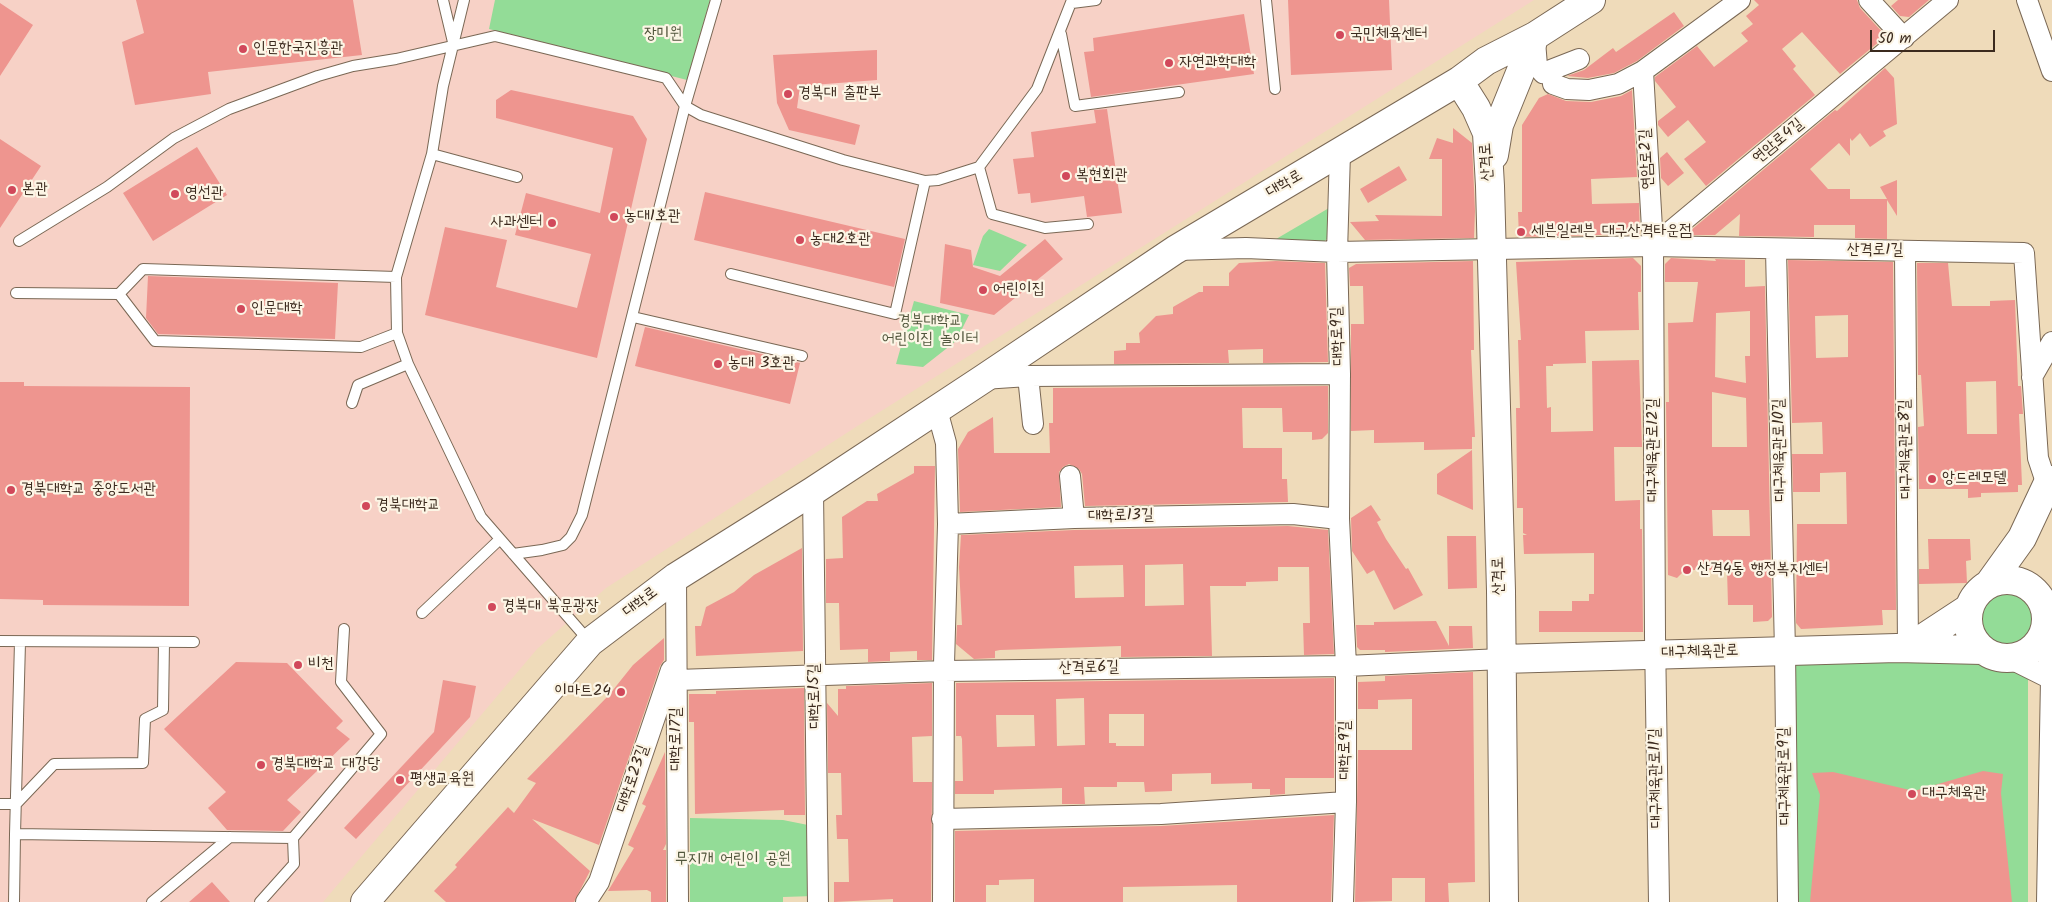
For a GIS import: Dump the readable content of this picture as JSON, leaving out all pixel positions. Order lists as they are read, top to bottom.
{
  "streets": {
    "street": [
      "연암로4길",
      "연암로2길",
      "산격로",
      "대학로",
      "산격로1길",
      "대학로9길",
      "대구체육관로8길",
      "대구체육관로12길",
      "대구체육관로10길",
      "대학로13길",
      "대구체육관로",
      "산격로6길",
      "대학로15길",
      "대학로17길",
      "대구체육관로9길",
      "대구체육관로11길",
      "대학로23길"
    ]
  },
  "crossings": [
    ["연암로4길", "연암로2길"],
    ["연암로4길", "산격로1길"],
    ["연암로4길", "대구체육관로12길"],
    ["연암로2길", "산격로1길"],
    ["연암로2길", "대구체육관로12길"],
    ["산격로", "대학로"],
    ["산격로", "산격로1길"],
    ["산격로", "대구체육관로"],
    ["산격로", "산격로6길"],
    ["대학로", "대학로9길"],
    ["대학로", "대학로15길"],
    ["대학로", "대학로17길"],
    ["산격로1길", "대구체육관로8길"],
    ["산격로1길", "대구체육관로12길"],
    ["산격로1길", "대구체육관로10길"],
    ["대학로9길", "대학로13길"],
    ["대학로9길", "산격로6길"],
    ["대구체육관로8길", "대구체육관로"],
    ["대구체육관로12길", "대구체육관로"],
    ["대구체육관로12길", "대구체육관로11길"],
    ["대구체육관로10길", "대구체육관로"],
    ["대구체육관로10길", "대구체육관로9길"],
    ["대구체육관로", "산격로6길"],
    ["대구체육관로", "대구체육관로9길"],
    ["대구체육관로", "대구체육관로11길"],
    ["산격로6길", "대학로15길"],
    ["산격로6길", "대학로17길"],
    ["대학로17길", "대학로23길"]
  ],
  "parks": ["장미원", "경북대학교 어린이집 놀이터", "무지개 어린이 공원"],
  "places": [
    "국민체육센터",
    "인문한국진흥관",
    "자연과학대학",
    "경북대 출판부",
    "복현회관",
    "본관",
    "영선관",
    "농대1호관",
    "사과센터",
    "세븐일레븐 대구산격타운점",
    "농대2호관",
    "어린이집",
    "인문대학",
    "농대 3호관",
    "앙드레모텔",
    "경북대학교 중앙도서관",
    "경북대학교",
    "산격4동 행정복지센터",
    "경북대 북문광장",
    "비천",
    "이마트24",
    "경북대학교 대강당",
    "평생교육원",
    "대구체육관"
  ],
  "scale_bar": "50 m"
}
